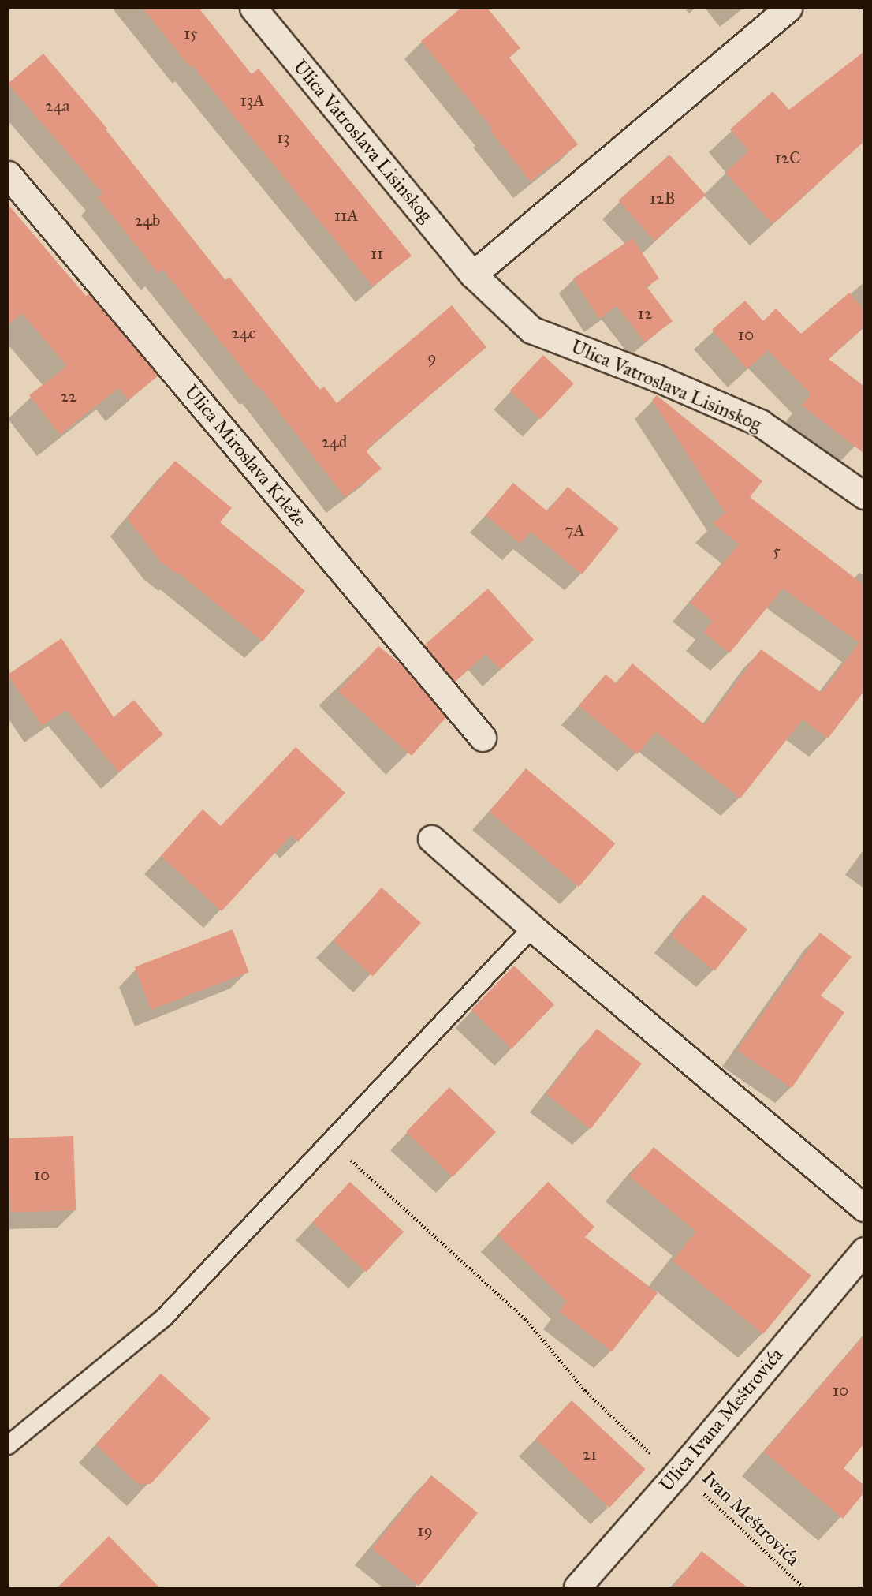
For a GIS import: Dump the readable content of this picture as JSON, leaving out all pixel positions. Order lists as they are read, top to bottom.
{
  "streets": {
    "street": ["Ulica Vatroslava Lisinskog", "Ulica Miroslava Krleže", "Ulica Ivana Meštrovića"],
    "path": ["Ivan Meštrovića"]
  },
  "crossings": [
    ["Ulica Ivana Meštrovića", "Ivan Meštrovića"]
  ],
  "house_numbers": [
    "15",
    "13A",
    "24a",
    "13",
    "12C",
    "12B",
    "11A",
    "24b",
    "11",
    "12",
    "24c",
    "10",
    "9",
    "22",
    "24d",
    "7A",
    "5",
    "10",
    "10",
    "21",
    "19"
  ]
}
